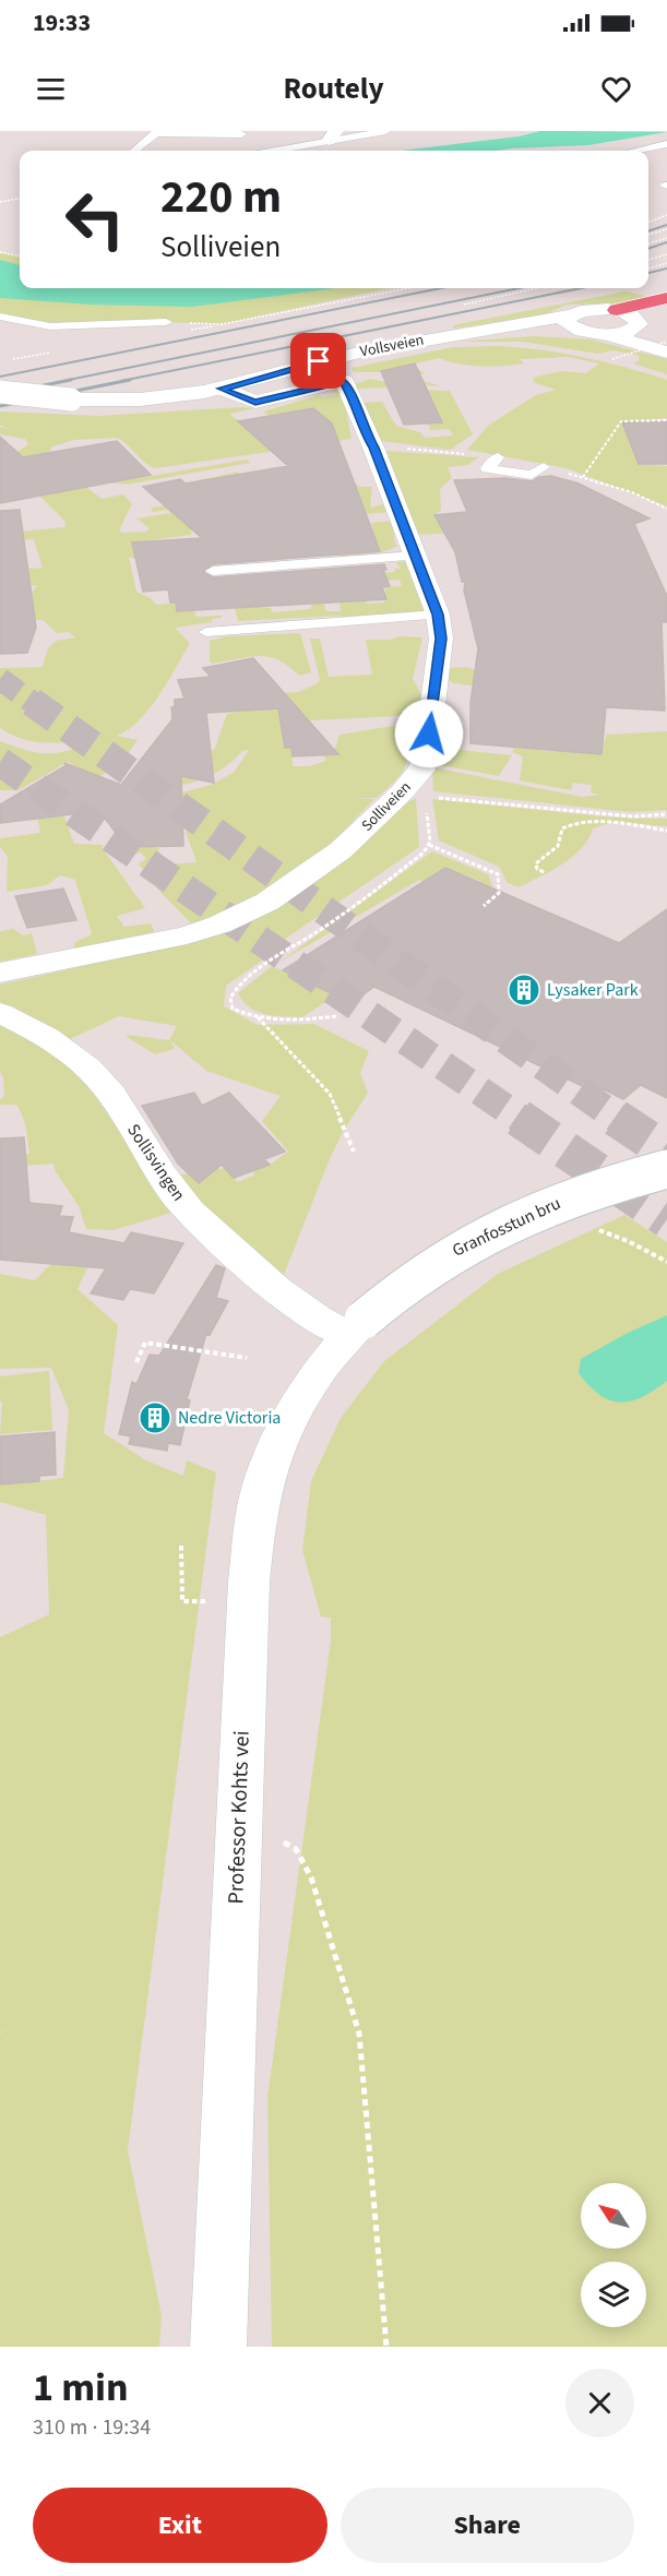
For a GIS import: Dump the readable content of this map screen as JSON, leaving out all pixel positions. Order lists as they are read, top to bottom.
{
  "streets": {
    "main road": [
      "Vollsveien",
      "Solliveien",
      "Sollisvingen",
      "Granfosstun bru",
      "Professor Kohts vei"
    ]
  },
  "crossings": [
    ["Vollsveien", "Solliveien"],
    ["Sollisvingen", "Granfosstun bru"],
    ["Sollisvingen", "Professor Kohts vei"],
    ["Granfosstun bru", "Professor Kohts vei"]
  ],
  "places": {
    "building": ["Lysaker Park", "Nedre Victoria"]
  },
  "north": "top left",
  "page": {
    "status": "19:33",
    "header": "Routely",
    "turn": ["220 m", "Solliveien"],
    "heading": ["1 min", "310 m · 19:34"],
    "buttons": ["Exit", "Share"]
  }
}
